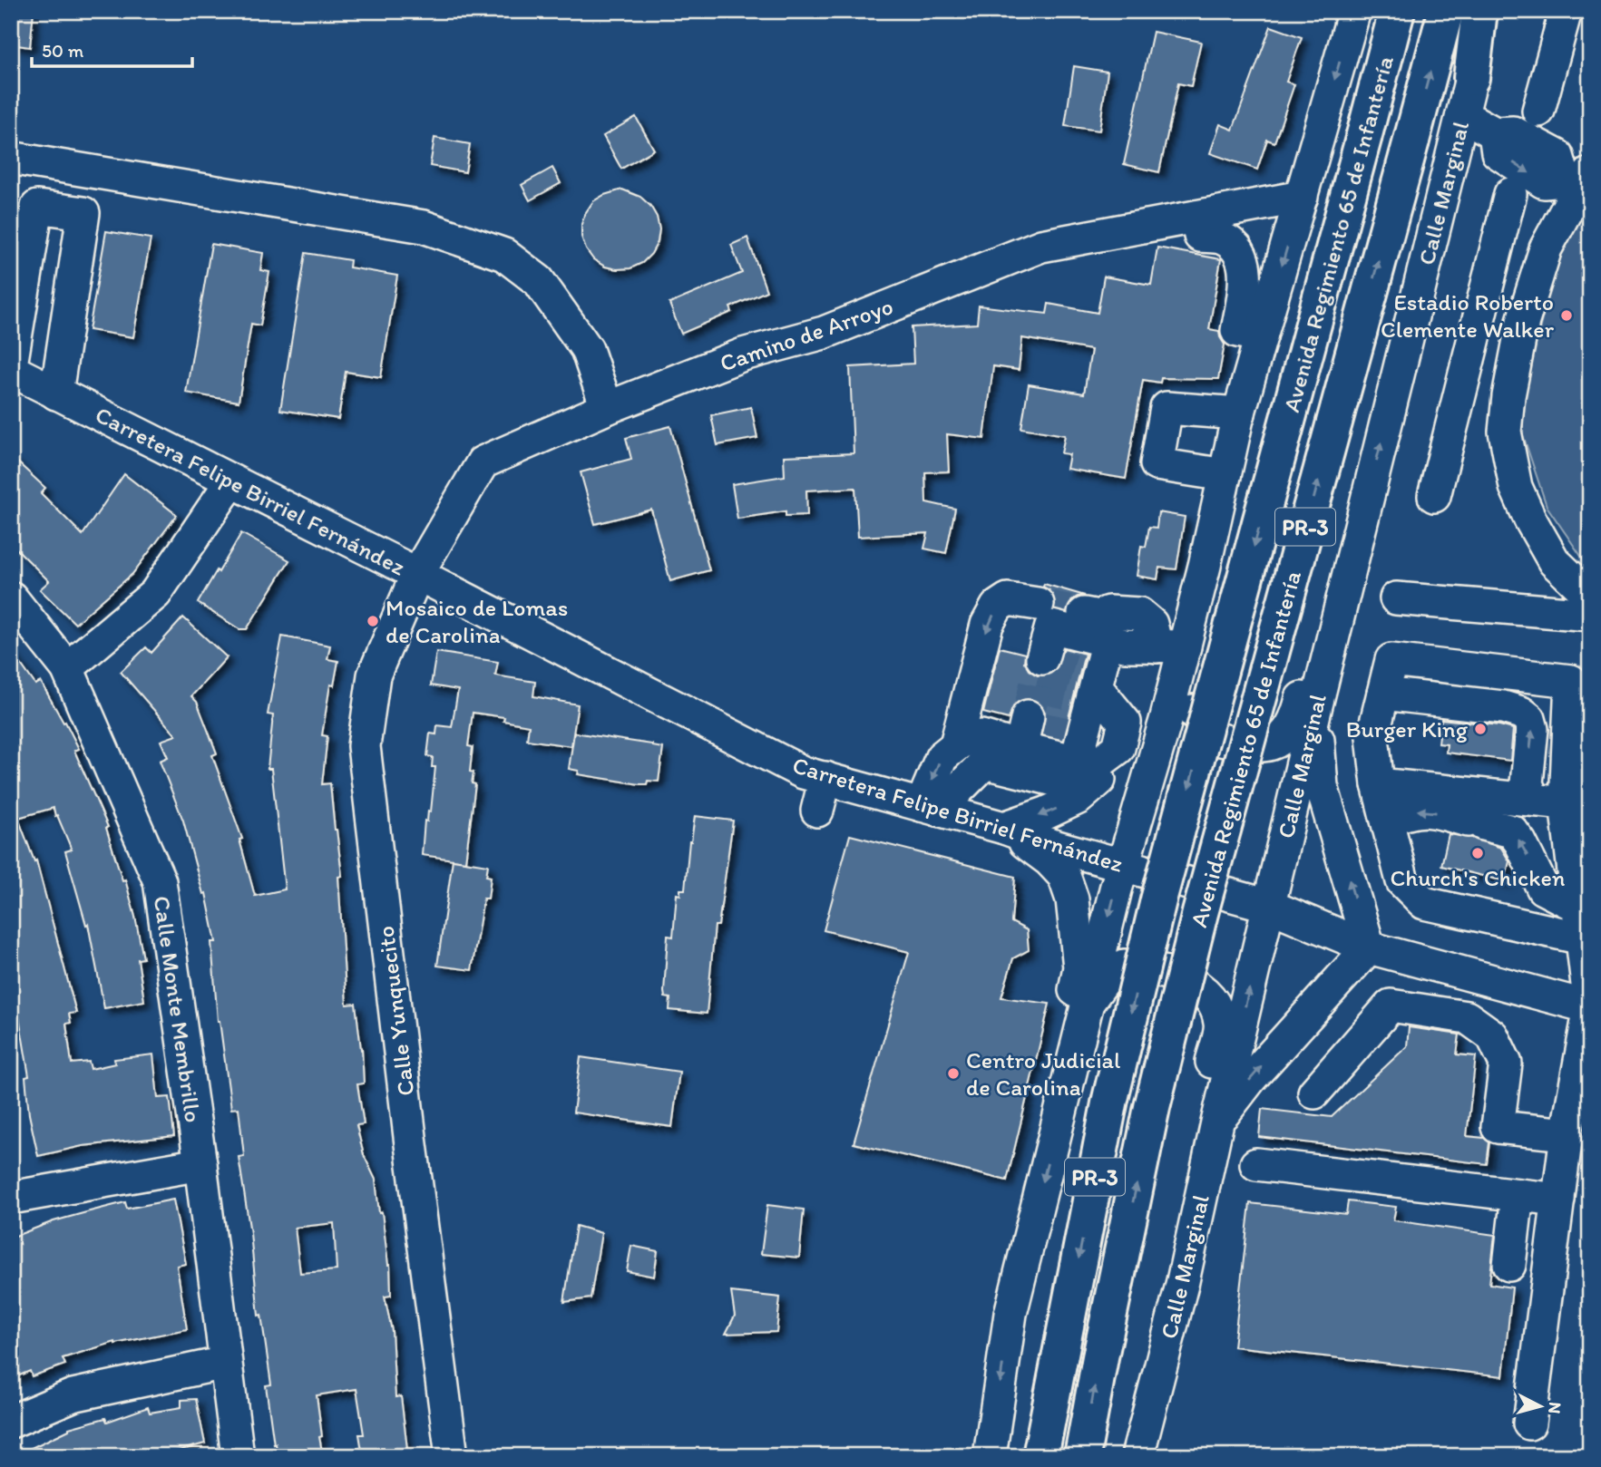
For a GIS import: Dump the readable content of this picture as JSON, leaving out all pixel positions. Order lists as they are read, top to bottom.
{
  "streets": {
    "main road": ["Avenida Regimiento 65 de Infantería", "PR-3"],
    "street": [
      "Calle Marginal",
      "Camino de Arroyo",
      "Carretera Felipe Birriel Fernández",
      "Calle Monte Membrillo",
      "Calle Yunquecito"
    ]
  },
  "crossings": [
    ["Calle Marginal", "Carretera Felipe Birriel Fernández"],
    ["Camino de Arroyo", "Carretera Felipe Birriel Fernández"],
    ["Camino de Arroyo", "Calle Yunquecito"],
    ["Carretera Felipe Birriel Fernández", "Calle Yunquecito"]
  ],
  "places": [
    "Estadio Roberto Clemente Walker",
    "Mosaico de Lomas de Carolina",
    "Burger King",
    "Church's Chicken",
    "Centro Judicial de Carolina"
  ],
  "scale_bar": "50 m",
  "north": "right"
}
